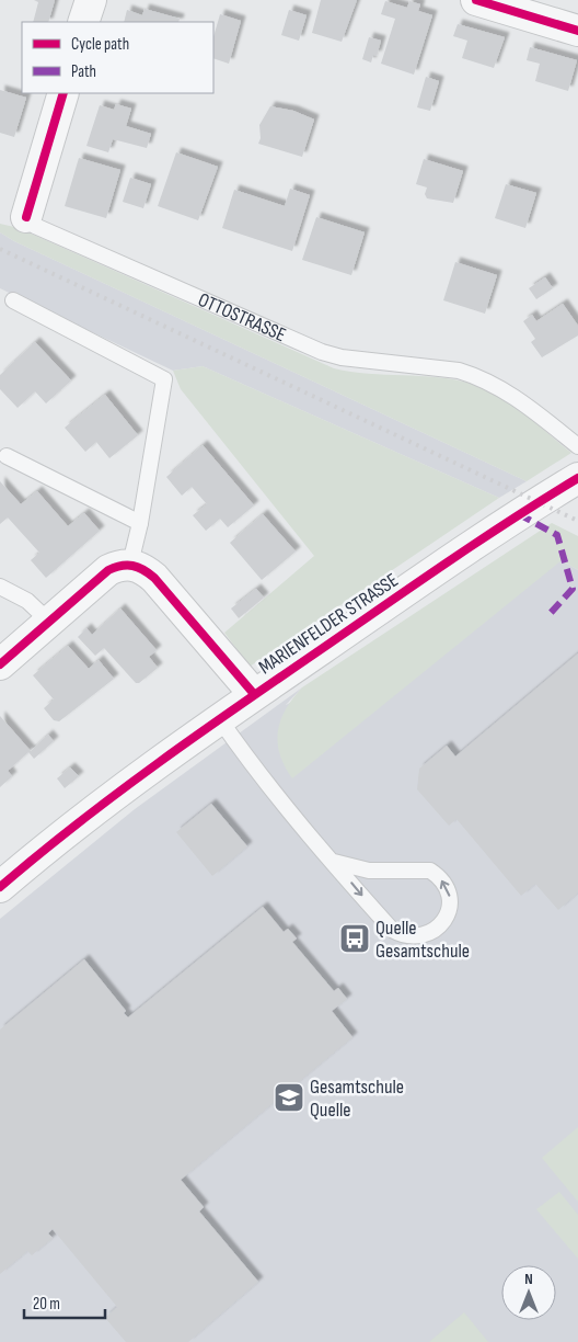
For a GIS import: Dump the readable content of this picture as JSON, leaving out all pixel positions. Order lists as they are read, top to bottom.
{
  "streets": {
    "street": ["OTTOSTRASSE", "MARIENFELDER STRASSE"]
  },
  "places": {
    "bus stop": ["Quelle Gesamtschule"],
    "school or university": ["Gesamtschule Quelle"]
  },
  "legend": ["Cycle path", "Path"],
  "scale_bar": "20 m",
  "north": "top"
}
